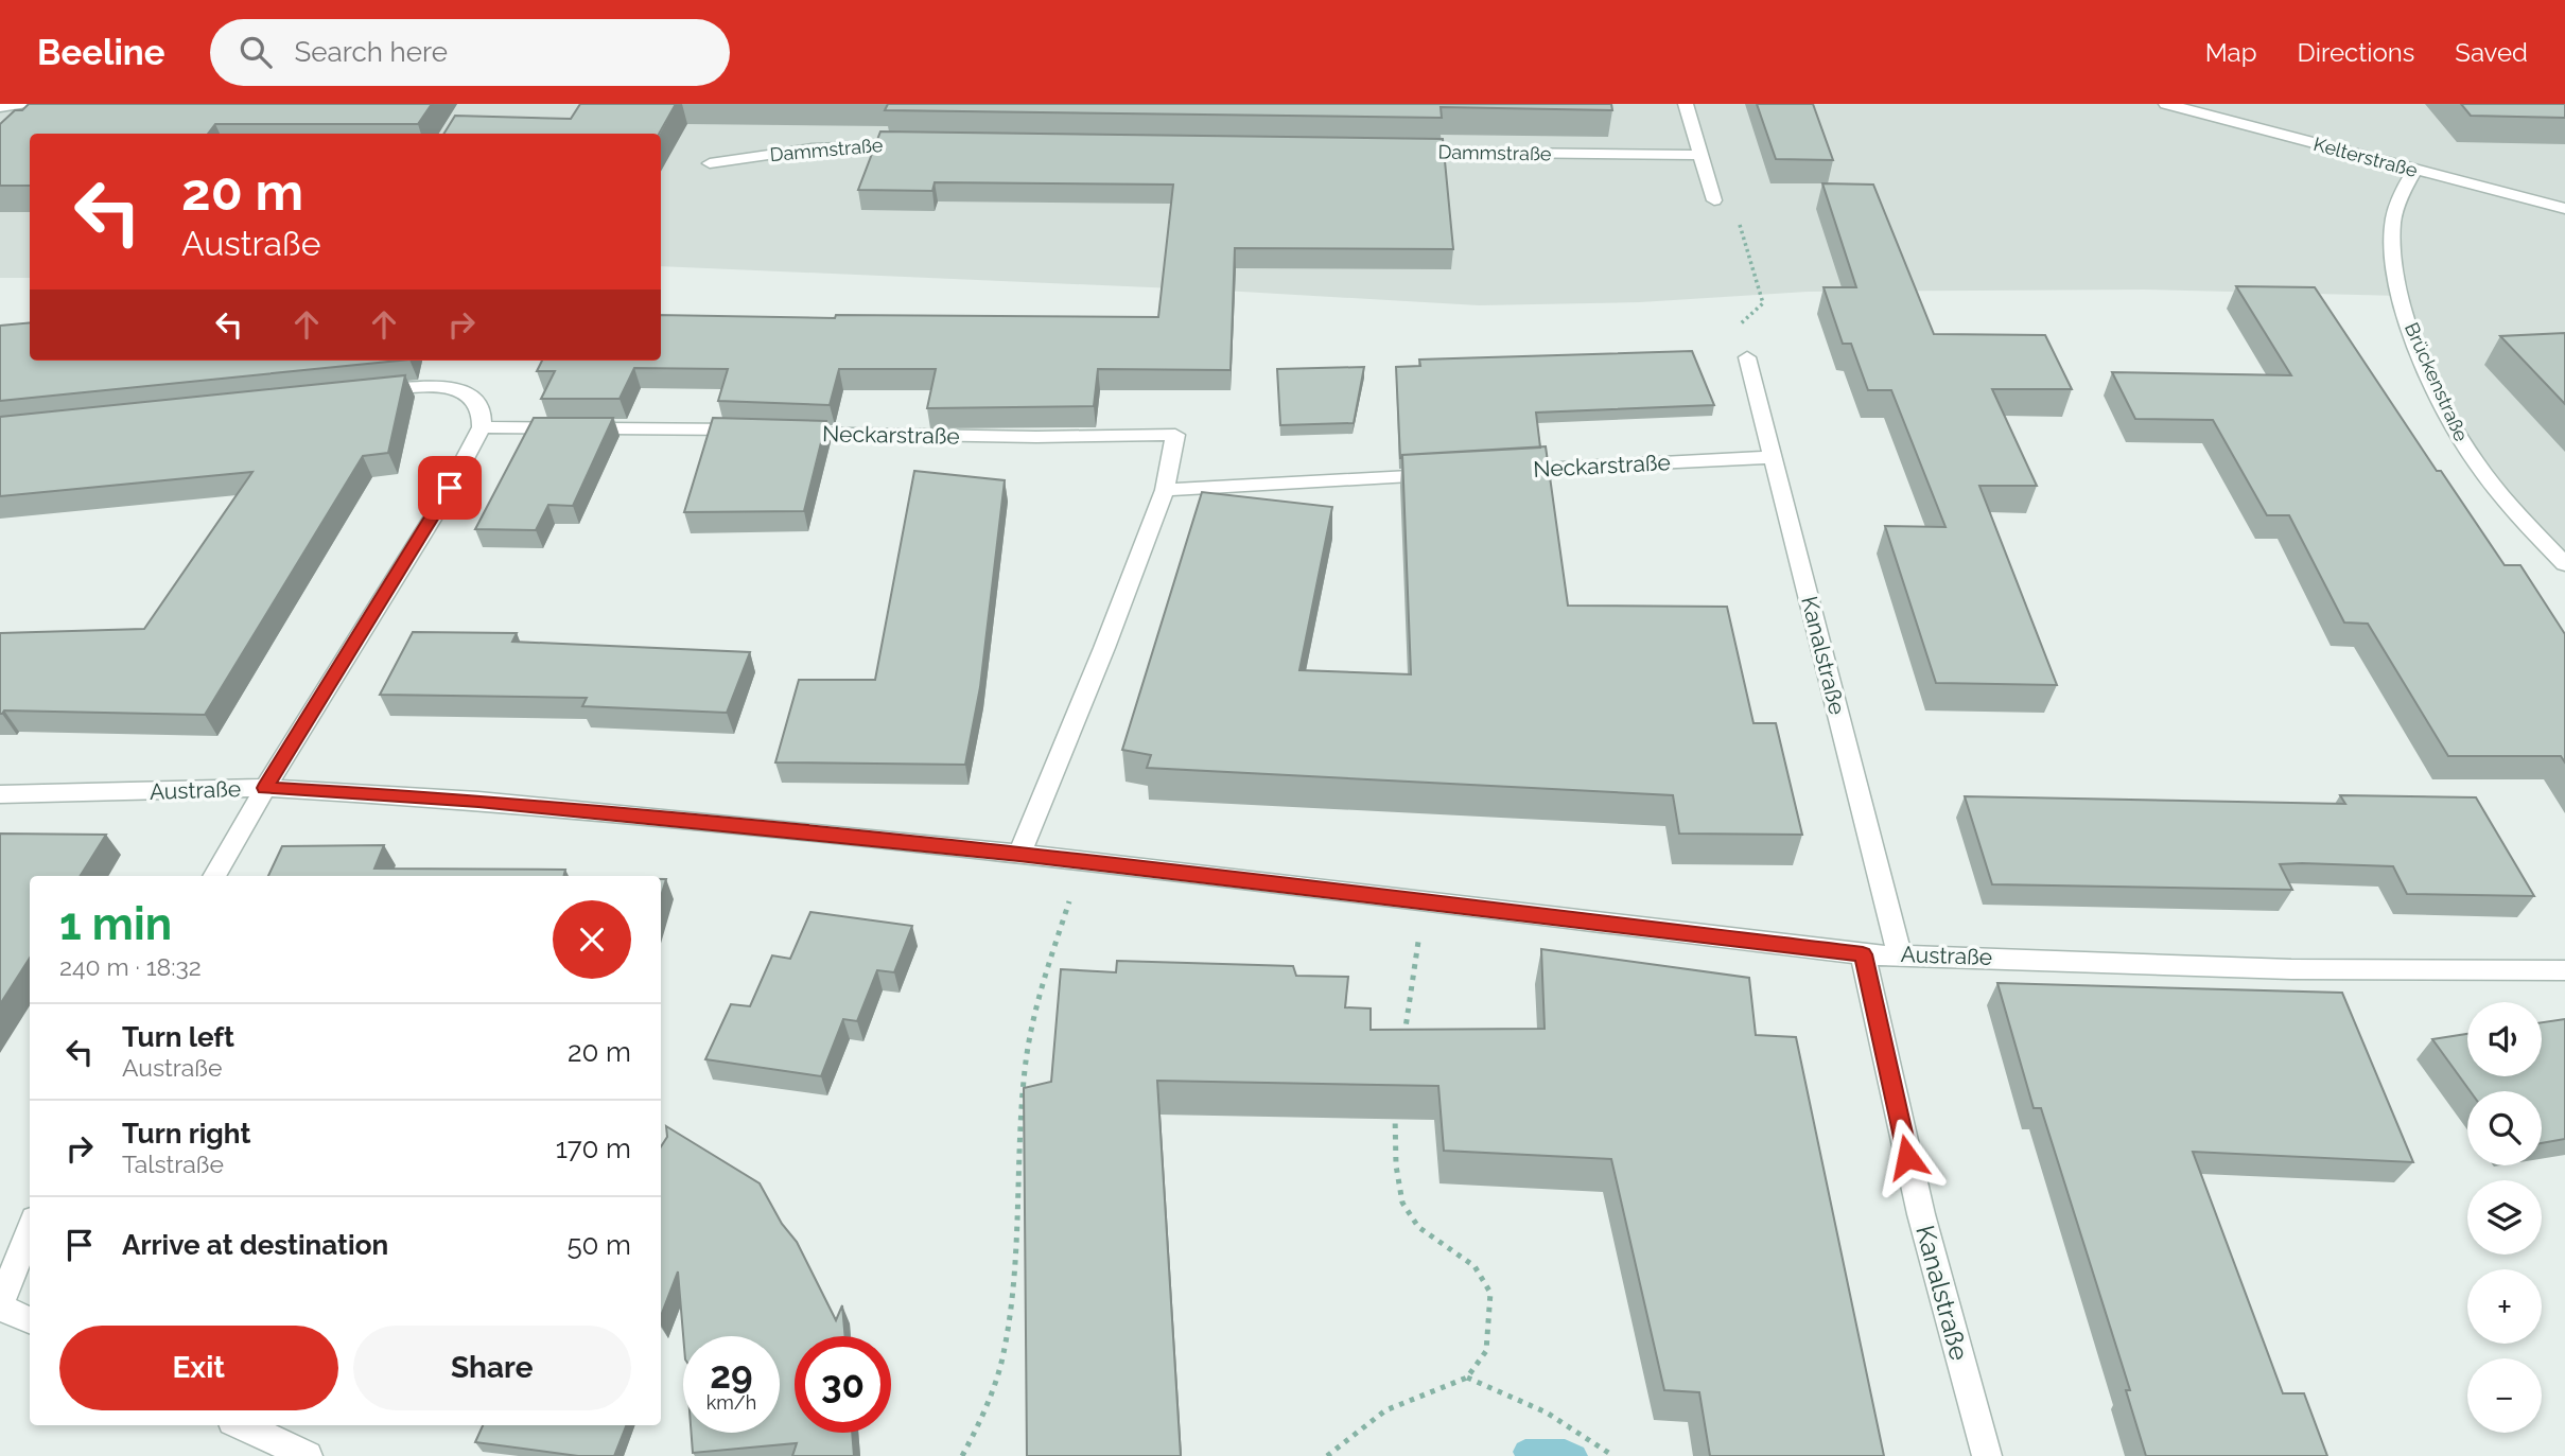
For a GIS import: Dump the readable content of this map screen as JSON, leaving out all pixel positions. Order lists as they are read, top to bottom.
{
  "streets": {
    "street": [
      "Dammstraße",
      "Kelterstraße",
      "Brückenstraße",
      "Neckarstraße",
      "Kanalstraße",
      "Austraße"
    ]
  },
  "crossings": [
    ["Kelterstraße", "Brückenstraße"],
    ["Neckarstraße", "Kanalstraße"],
    ["Neckarstraße", "Austraße"],
    ["Kanalstraße", "Austraße"]
  ],
  "page": {
    "header": "Beeline",
    "search": "Search here",
    "nav": ["Map", "Directions", "Saved"],
    "turn": ["20 m", "Austraße"],
    "heading": ["1 min", "240 m · 18:32"],
    "map_buttons": ["+", "−"],
    "list": [
      {
        "name": "Turn left",
        "note": "Austraße",
        "value": "20 m"
      },
      {
        "name": "Turn right",
        "note": "Talstraße",
        "value": "170 m"
      },
      {
        "name": "Arrive at destination",
        "value": "50 m"
      }
    ],
    "buttons": ["Exit", "Share"],
    "speed": "29 km/h",
    "limit": "30"
  }
}
